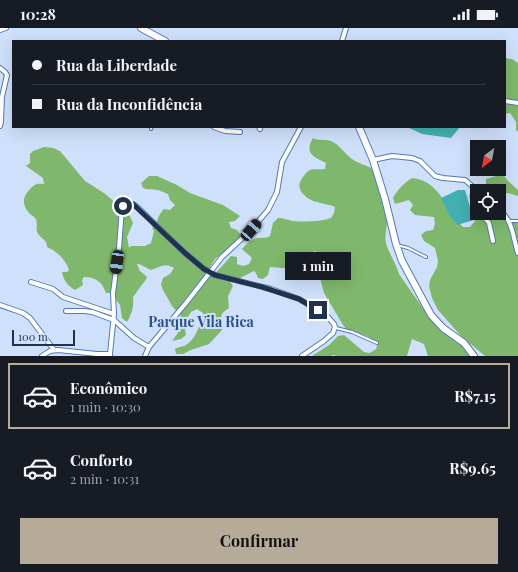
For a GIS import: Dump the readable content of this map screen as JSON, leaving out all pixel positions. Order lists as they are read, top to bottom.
{
  "districts": ["Parque Vila Rica"],
  "scale_bar": "100 m",
  "north": "bottom left",
  "page": {
    "status": "10:28",
    "banner": ["Rua da Liberdade", "Rua da Inconfidência"],
    "bubble": "1 min",
    "scale": "100 m",
    "list": [
      {
        "name": "Econômico",
        "note": "1 min · 10:30",
        "value": "R$7.15"
      },
      {
        "name": "Conforto",
        "note": "2 min · 10:31",
        "value": "R$9.65"
      }
    ],
    "buttons": "Confirmar"
  }
}
